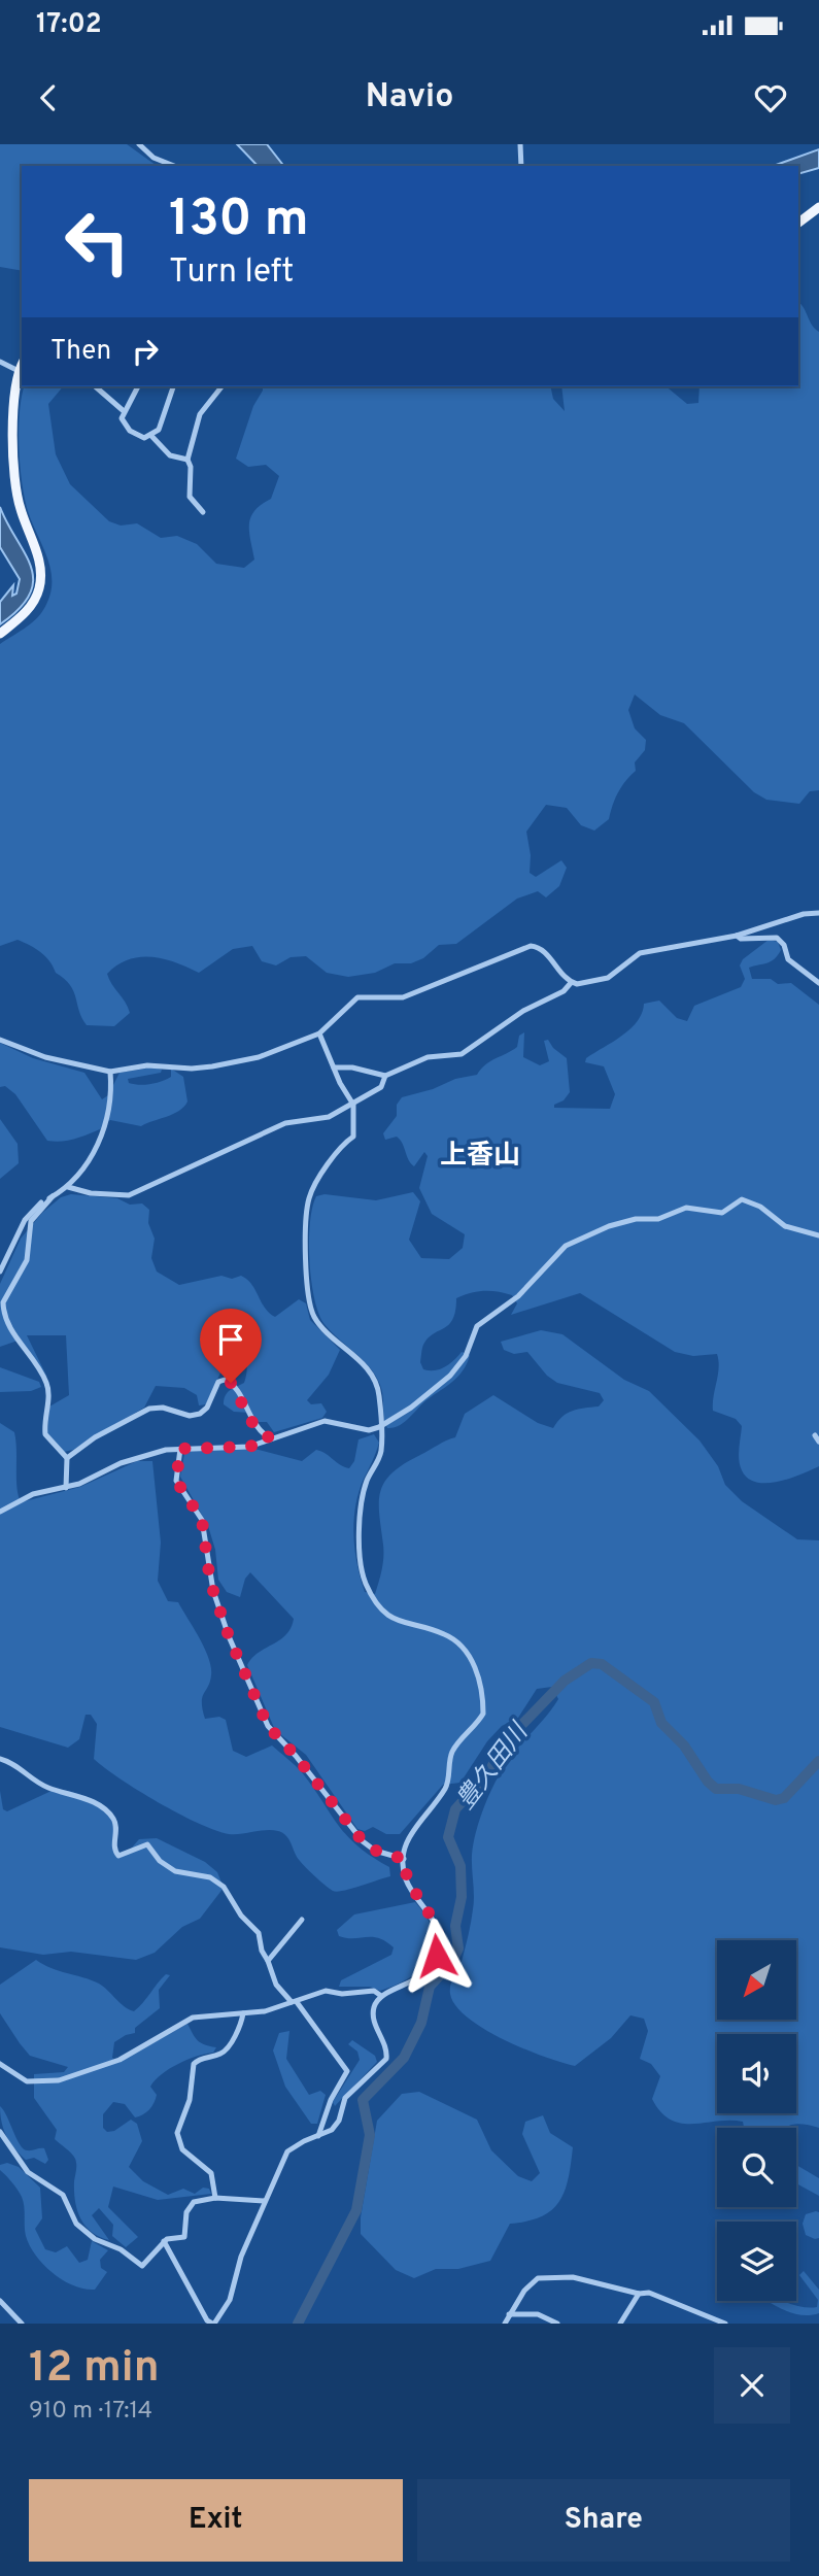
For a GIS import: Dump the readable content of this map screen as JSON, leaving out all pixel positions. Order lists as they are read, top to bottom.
{
  "districts": ["上香山"],
  "water": ["豊久田川"],
  "north": "bottom left",
  "page": {
    "status": "17:02",
    "header": "Navio",
    "turn": ["130 m", "Turn left"],
    "then": "Then",
    "heading": ["12 min", "910 m · 17:14"],
    "buttons": ["Exit", "Share"]
  }
}
